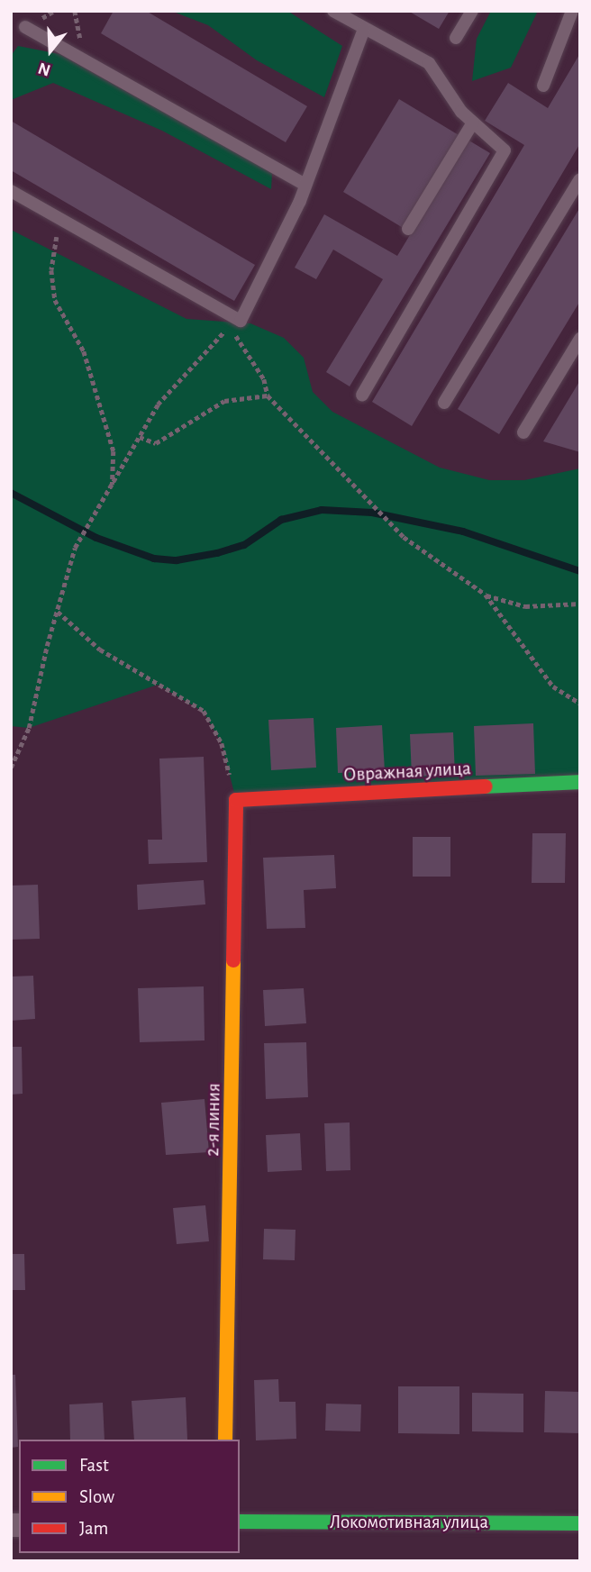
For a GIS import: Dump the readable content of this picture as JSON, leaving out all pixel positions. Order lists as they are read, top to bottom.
{
  "streets": {
    "street": ["Овражная улица", "2-я линия", "Локомотивная улица"]
  },
  "crossings": [
    ["Овражная улица", "2-я линия"]
  ],
  "legend": ["Fast", "Slow", "Jam"],
  "north": "bottom"
}
